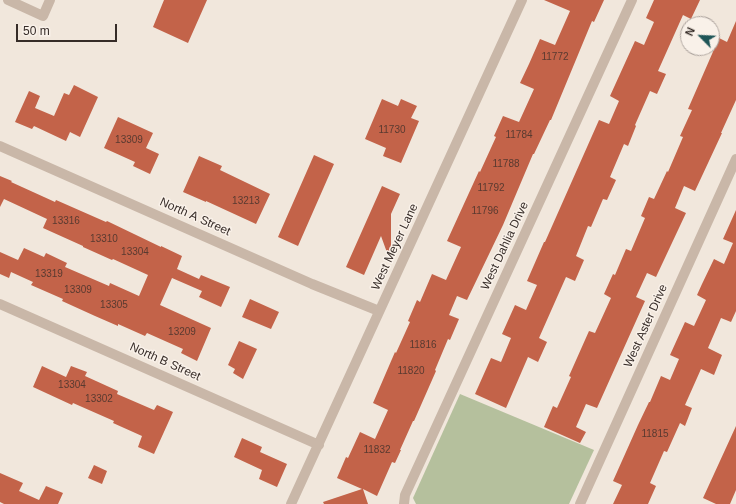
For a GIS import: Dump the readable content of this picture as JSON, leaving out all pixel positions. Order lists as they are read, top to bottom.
{
  "streets": {
    "street": [
      "North A Street",
      "West Dahlia Drive",
      "West Meyer Lane",
      "West Aster Drive",
      "North B Street"
    ]
  },
  "crossings": [
    ["North A Street", "West Meyer Lane"],
    ["West Meyer Lane", "North B Street"]
  ],
  "house_numbers": [
    "11772",
    "11730",
    "11784",
    "13309",
    "11788",
    "11792",
    "13213",
    "11796",
    "13316",
    "13310",
    "13304",
    "13319",
    "13309",
    "13305",
    "13209",
    "11816",
    "11820",
    "13304",
    "13302",
    "11815",
    "11832"
  ],
  "scale_bar": "50 m",
  "north": "top left"
}
